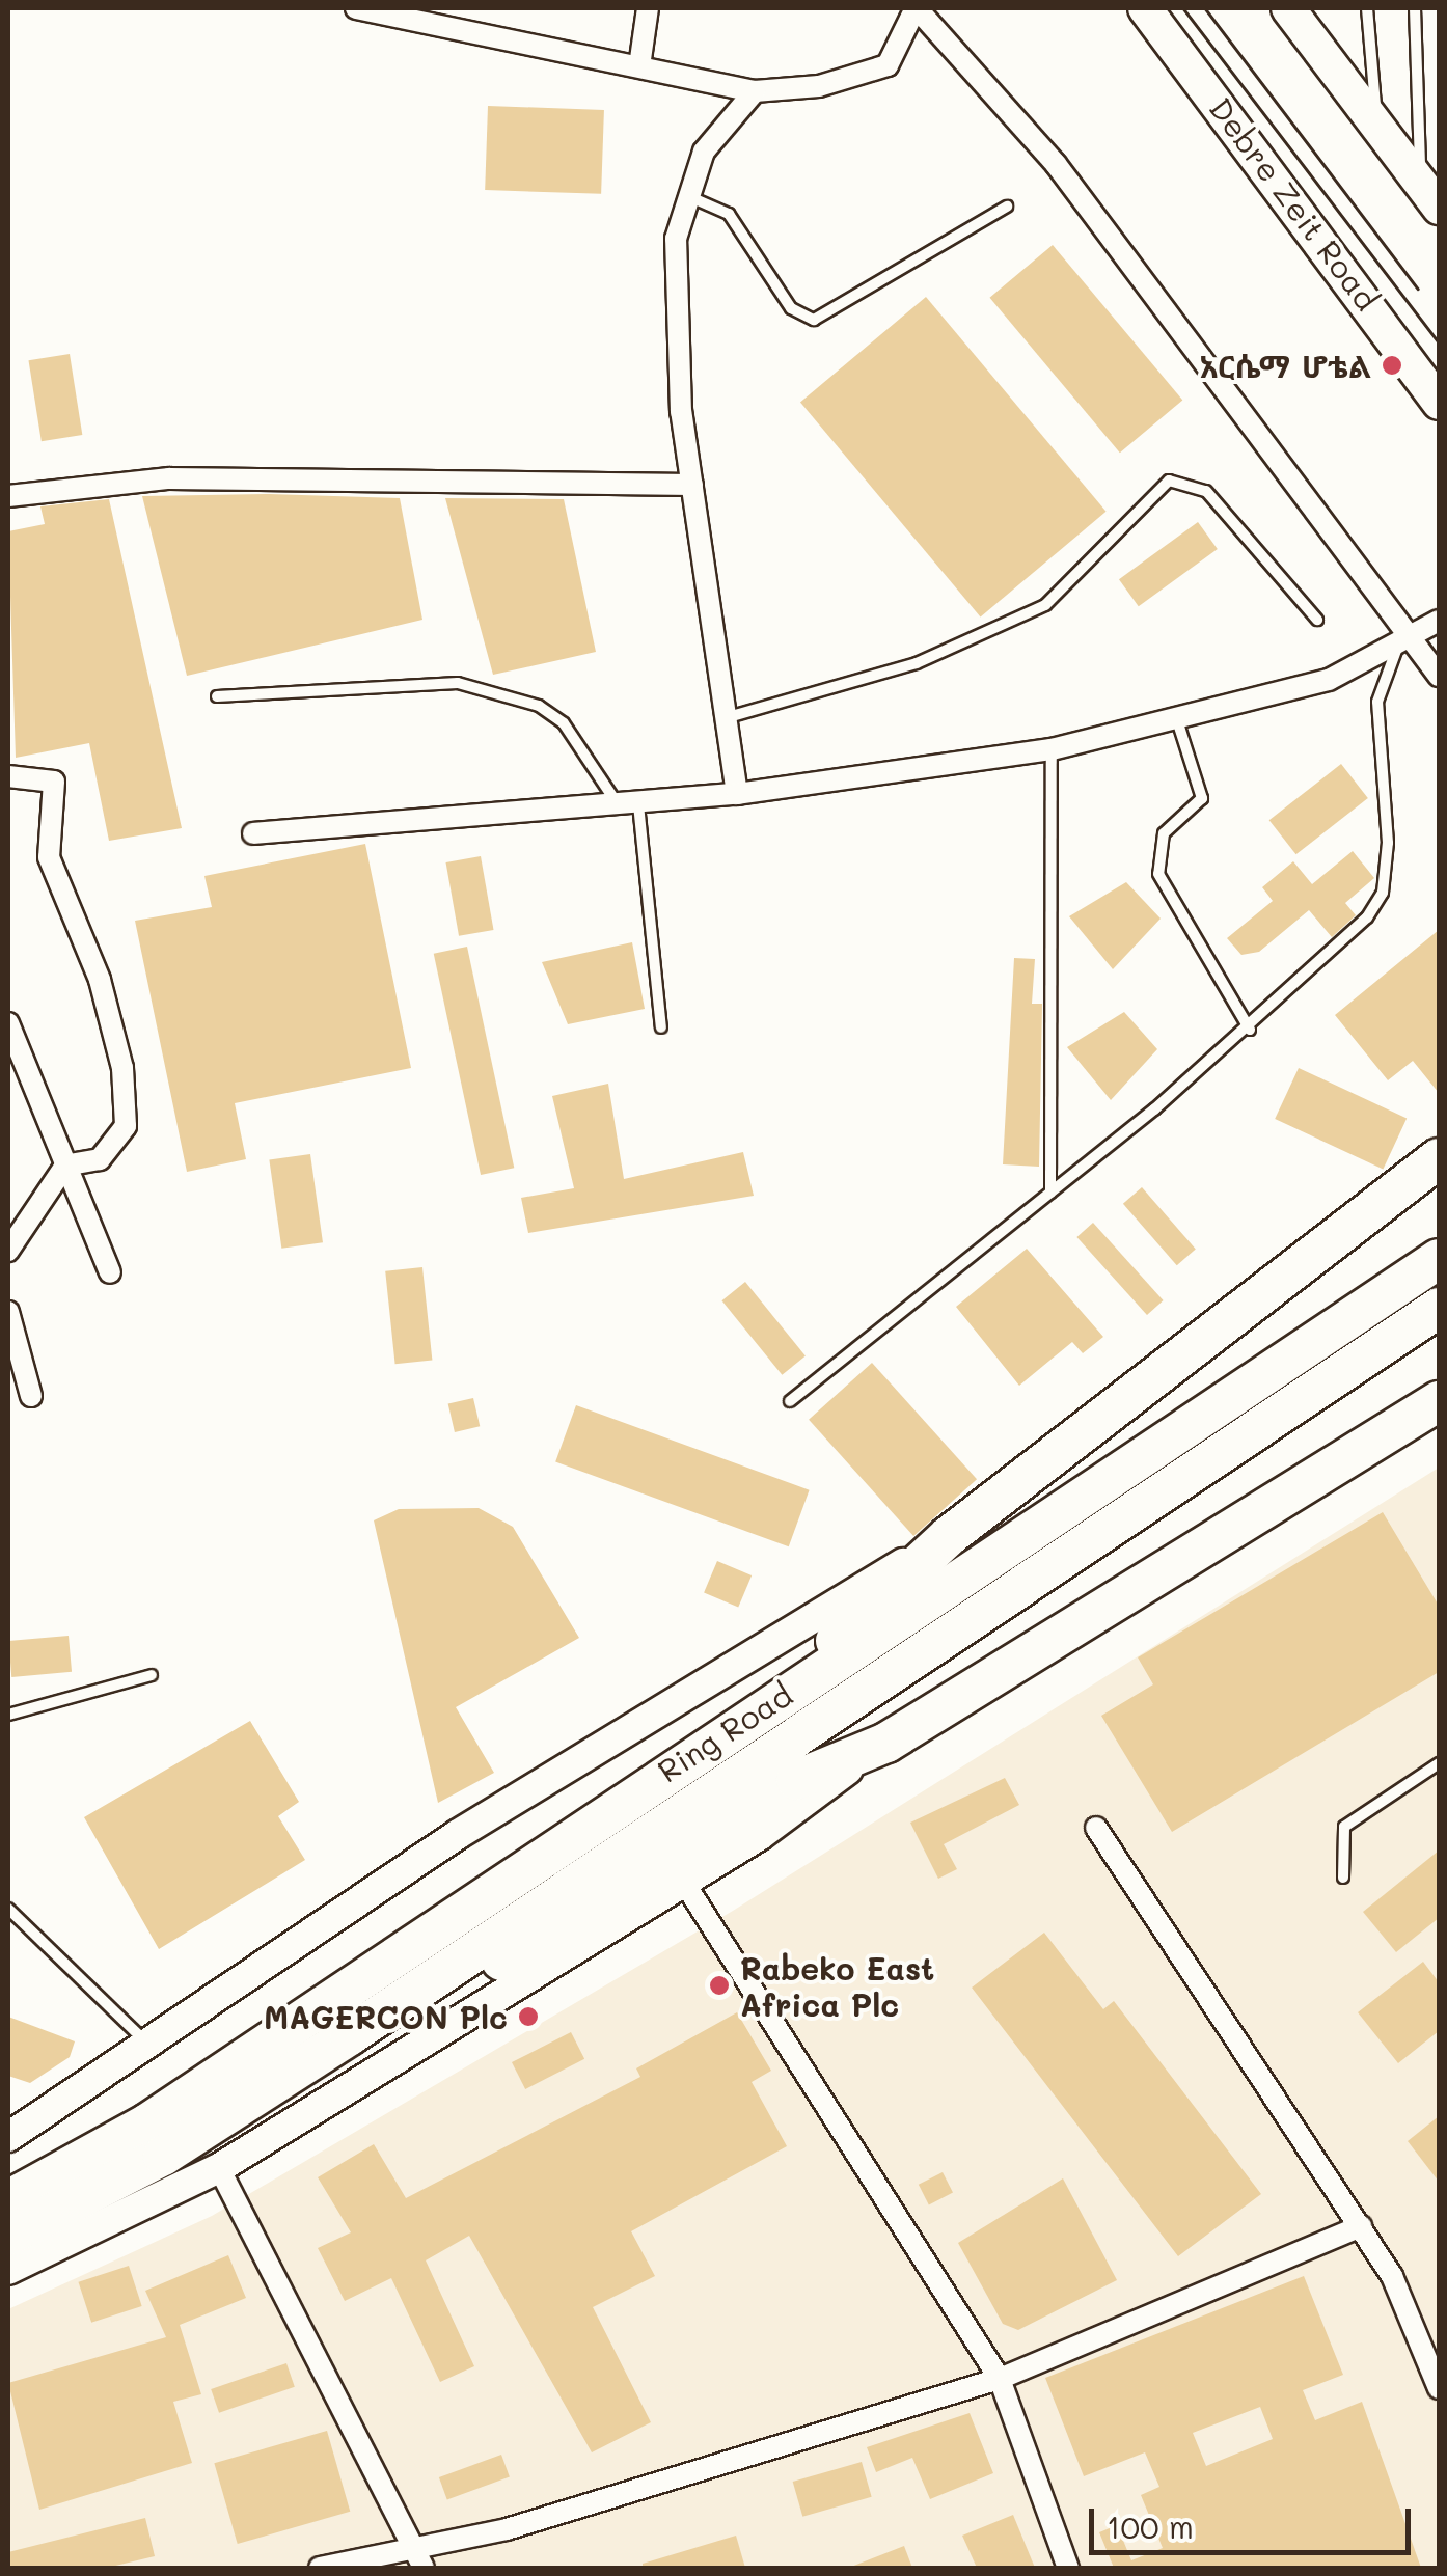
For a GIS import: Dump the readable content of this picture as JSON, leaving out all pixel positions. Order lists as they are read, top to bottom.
{
  "streets": {
    "highway": ["Ring Road"],
    "main road": ["Debre Zeit Road"]
  },
  "places": ["አርሴማ ሆቴል", "Rabeko East Africa Plc", "MAGERCON Plc"],
  "scale_bar": "100 m"
}
